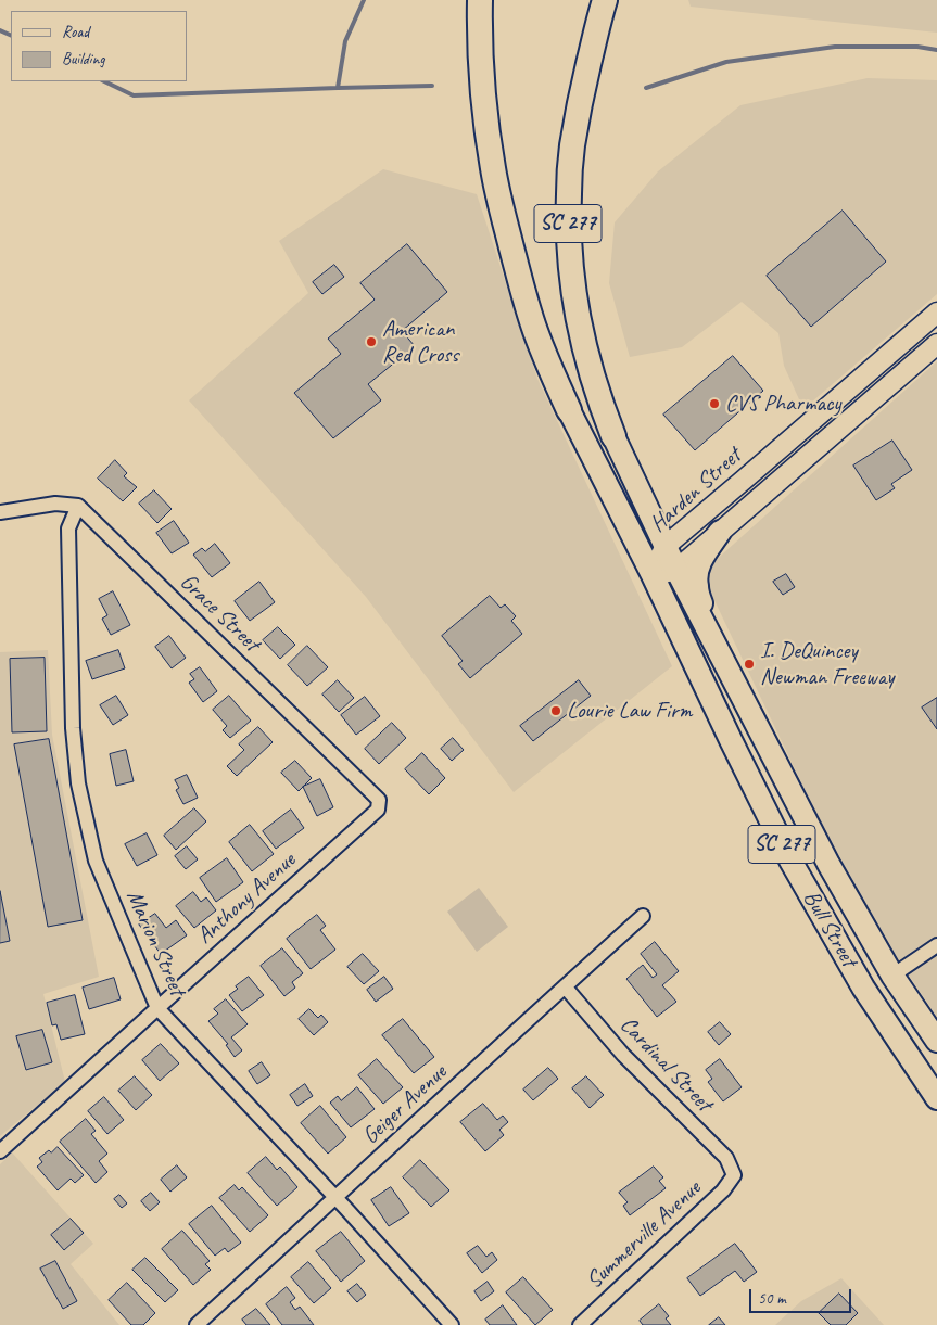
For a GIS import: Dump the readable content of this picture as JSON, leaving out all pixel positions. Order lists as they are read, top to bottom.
{
  "streets": {
    "highway": ["SC 277", "Bull Street"],
    "main road": ["Harden Street"],
    "street": [
      "Grace Street",
      "Anthony Avenue",
      "Marion Street",
      "Cardinal Street",
      "Geiger Avenue",
      "Summerville Avenue"
    ]
  },
  "crossings": [
    ["SC 277", "Harden Street"],
    ["SC 277", "Bull Street"],
    ["Harden Street", "Bull Street"],
    ["Grace Street", "Anthony Avenue"],
    ["Grace Street", "Marion Street"],
    ["Anthony Avenue", "Marion Street"],
    ["Marion Street", "Geiger Avenue"],
    ["Cardinal Street", "Geiger Avenue"],
    ["Cardinal Street", "Summerville Avenue"]
  ],
  "places": [
    "American Red Cross",
    "CVS Pharmacy",
    "I. DeQuincey Newman Freeway",
    "Lourie Law Firm"
  ],
  "legend": ["Road", "Building"],
  "scale_bar": "50 m"
}
